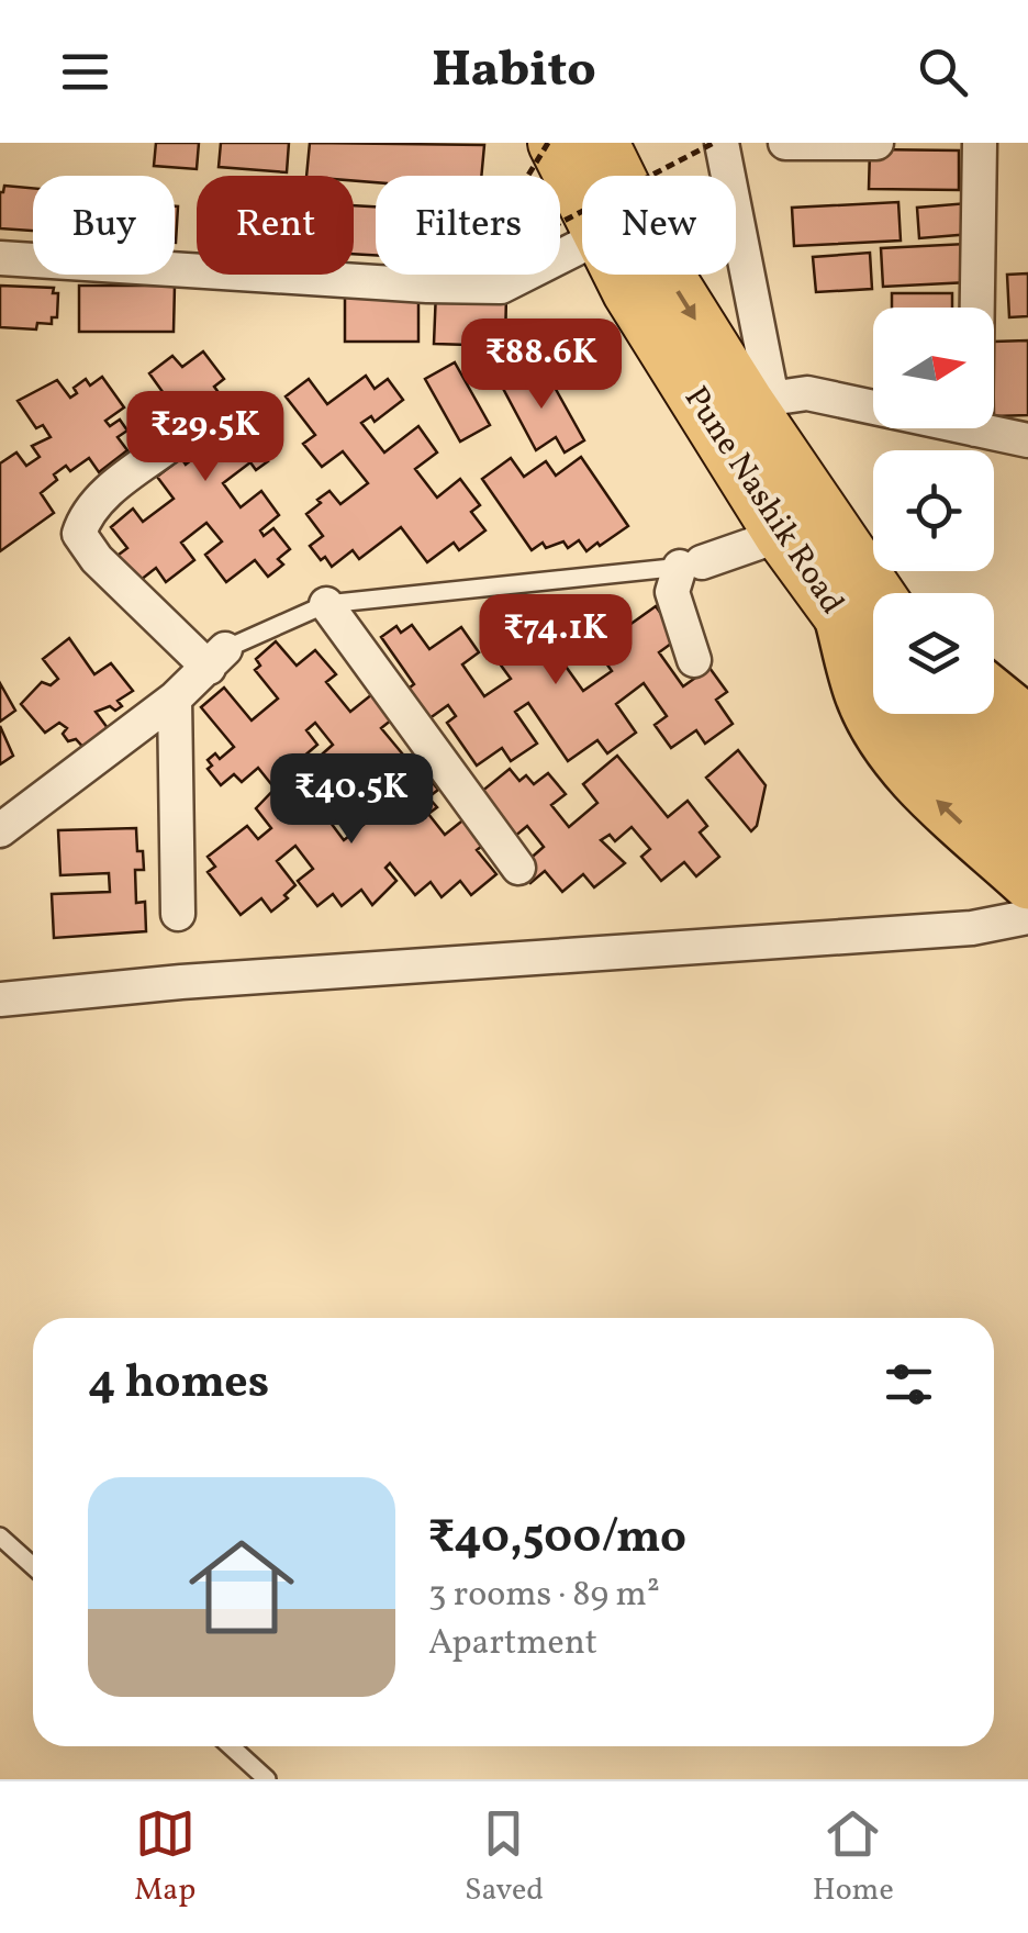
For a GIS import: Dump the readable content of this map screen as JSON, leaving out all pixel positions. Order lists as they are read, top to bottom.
{
  "streets": {
    "highway": ["Pune Nashik Road"]
  },
  "north": "right",
  "page": {
    "header": "Habito",
    "chip": [
      "Buy",
      "Rent",
      "Filters",
      "New"
    ],
    "price": [
      "₹88.6K",
      "₹29.5K",
      "₹74.1K",
      "₹40.5K"
    ],
    "heading": "4 homes",
    "list": [
      {
        "name": "₹40,500/mo",
        "note": "3 rooms · 89 m² · Apartment"
      }
    ],
    "tabs": ["Map", "Saved", "Home"]
  }
}
